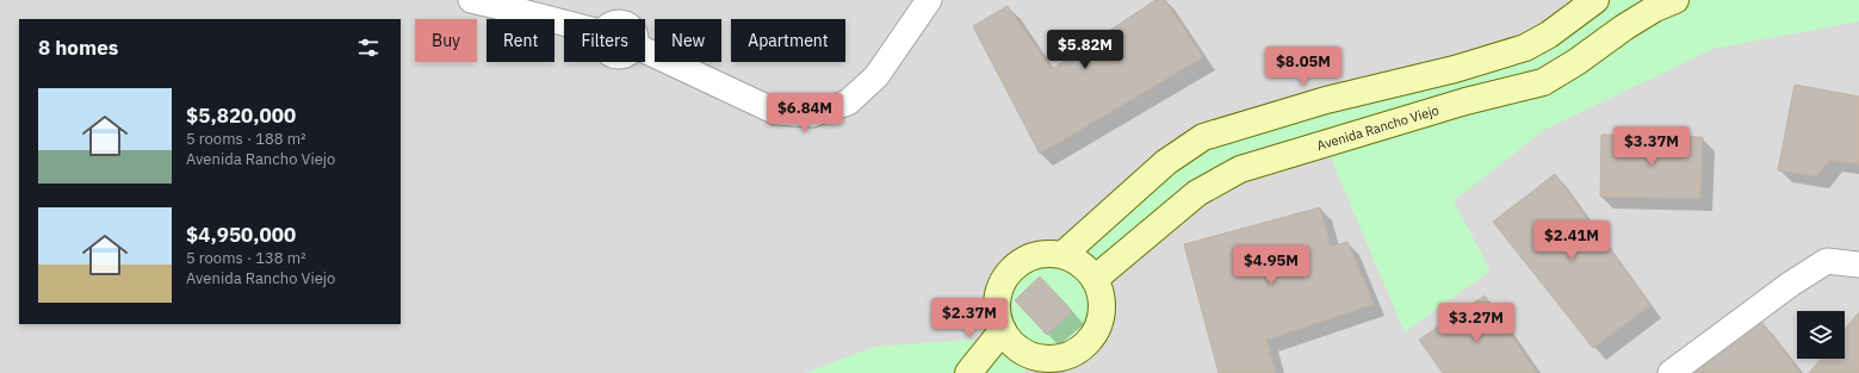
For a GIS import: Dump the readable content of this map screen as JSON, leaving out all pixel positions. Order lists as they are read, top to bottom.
{
  "streets": {
    "street": ["Avenida Rancho Viejo"]
  },
  "page": {
    "chip": [
      "Buy",
      "Rent",
      "Filters",
      "New",
      "Apartment"
    ],
    "heading": "8 homes",
    "price": [
      "$5.82M",
      "$8.05M",
      "$6.84M",
      "$3.37M",
      "$2.41M",
      "$4.95M",
      "$2.37M",
      "$3.27M"
    ],
    "list": [
      {
        "name": "$5,820,000",
        "note": "5 rooms · 188 m² · Avenida Rancho Viejo"
      },
      {
        "name": "$4,950,000",
        "note": "5 rooms · 138 m² · Avenida Rancho Viejo"
      }
    ]
  }
}
